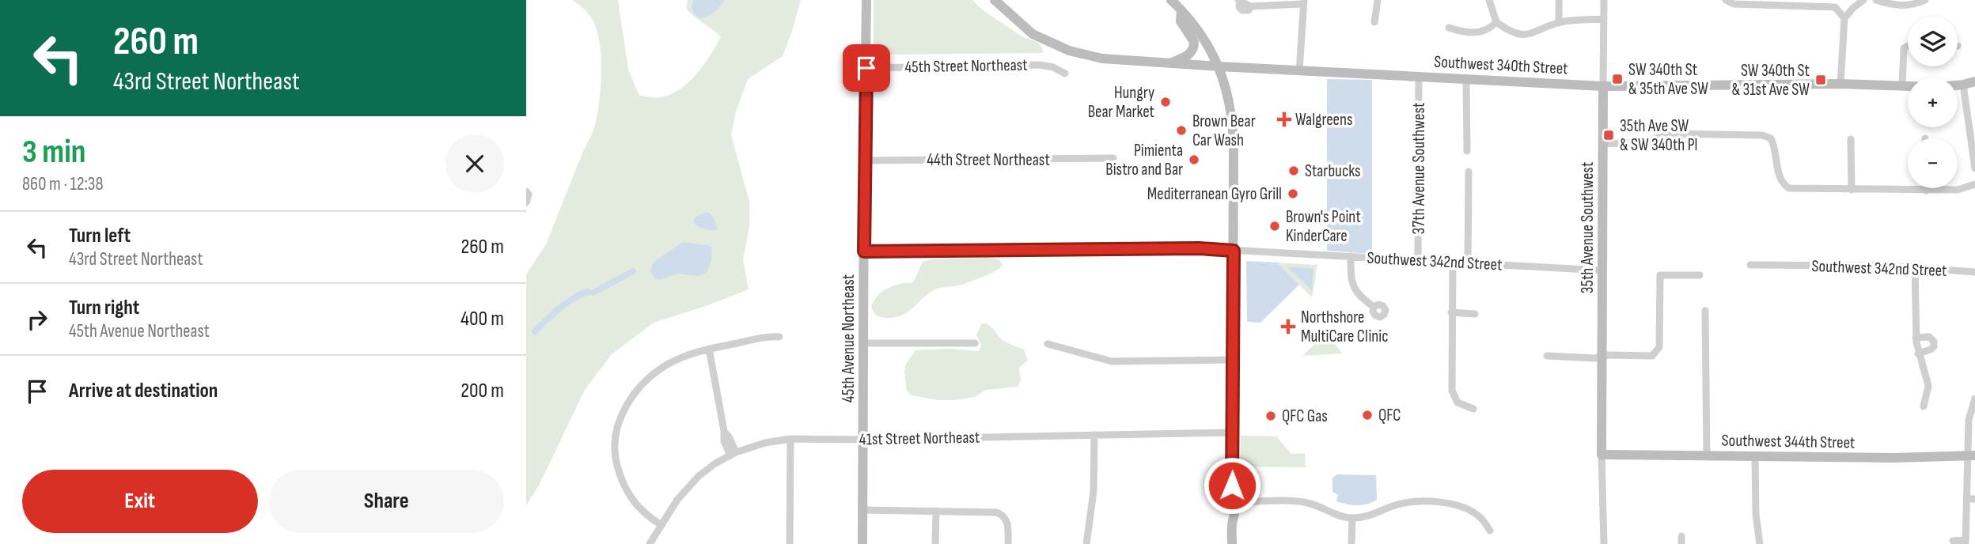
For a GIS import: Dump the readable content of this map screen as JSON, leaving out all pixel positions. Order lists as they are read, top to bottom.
{
  "streets": {
    "street": [
      "Southwest 340th Street",
      "45th Street Northeast",
      "44th Street Northeast",
      "37th Avenue Southwest",
      "35th Avenue Southwest",
      "Southwest 342nd Street",
      "45th Avenue Northeast",
      "41st Street Northeast",
      "Southwest 344th Street"
    ]
  },
  "crossings": [
    ["Southwest 340th Street", "37th Avenue Southwest"],
    ["Southwest 340th Street", "35th Avenue Southwest"],
    ["45th Street Northeast", "45th Avenue Northeast"],
    ["44th Street Northeast", "45th Avenue Northeast"],
    ["37th Avenue Southwest", "Southwest 342nd Street"],
    ["35th Avenue Southwest", "Southwest 342nd Street"],
    ["35th Avenue Southwest", "Southwest 344th Street"],
    ["Southwest 342nd Street", "45th Avenue Northeast"],
    ["45th Avenue Northeast", "41st Street Northeast"]
  ],
  "places": {
    "transit": ["SW 340th St & 35th Ave SW", "SW 340th St & 31st Ave SW", "35th Ave SW & SW 340th Pl"],
    "other": [
      "Hungry Bear Market",
      "Brown Bear Car Wash",
      "Pimienta Bistro and Bar",
      "Starbucks",
      "Mediterranean Gyro Grill",
      "Brown's Point KinderCare",
      "QFC",
      "QFC Gas"
    ],
    "health": ["Walgreens", "Northshore MultiCare Clinic"]
  },
  "page": {
    "turn": ["260 m", "43rd Street Northeast"],
    "map_buttons": ["+", "−"],
    "heading": ["3 min", "860 m · 12:38"],
    "list": [
      {
        "name": "Turn left",
        "note": "43rd Street Northeast",
        "value": "260 m"
      },
      {
        "name": "Turn right",
        "note": "45th Avenue Northeast",
        "value": "400 m"
      },
      {
        "name": "Arrive at destination",
        "value": "200 m"
      }
    ],
    "buttons": ["Exit", "Share"]
  }
}
